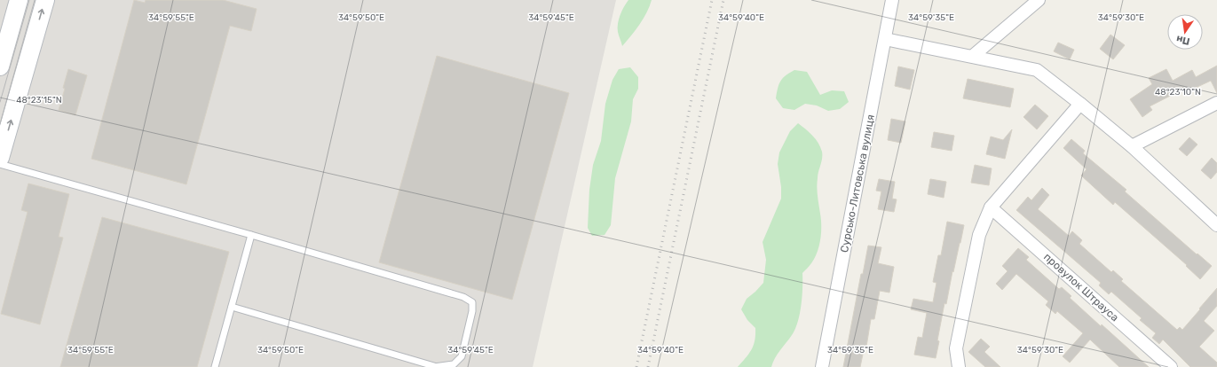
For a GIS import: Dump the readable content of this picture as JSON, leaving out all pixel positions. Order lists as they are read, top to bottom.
{
  "streets": {
    "street": ["Сурсько-Литовська вулиця", "провулок Штрауса"]
  },
  "north": "bottom",
  "coordinates": [
    "34°59'55\"E",
    "34°59'50\"E",
    "34°59'45\"E",
    "34°59'40\"E",
    "34°59'35\"E",
    "34°59'30\"E",
    "48°23'10\"N",
    "48°23'15\"N"
  ]
}
